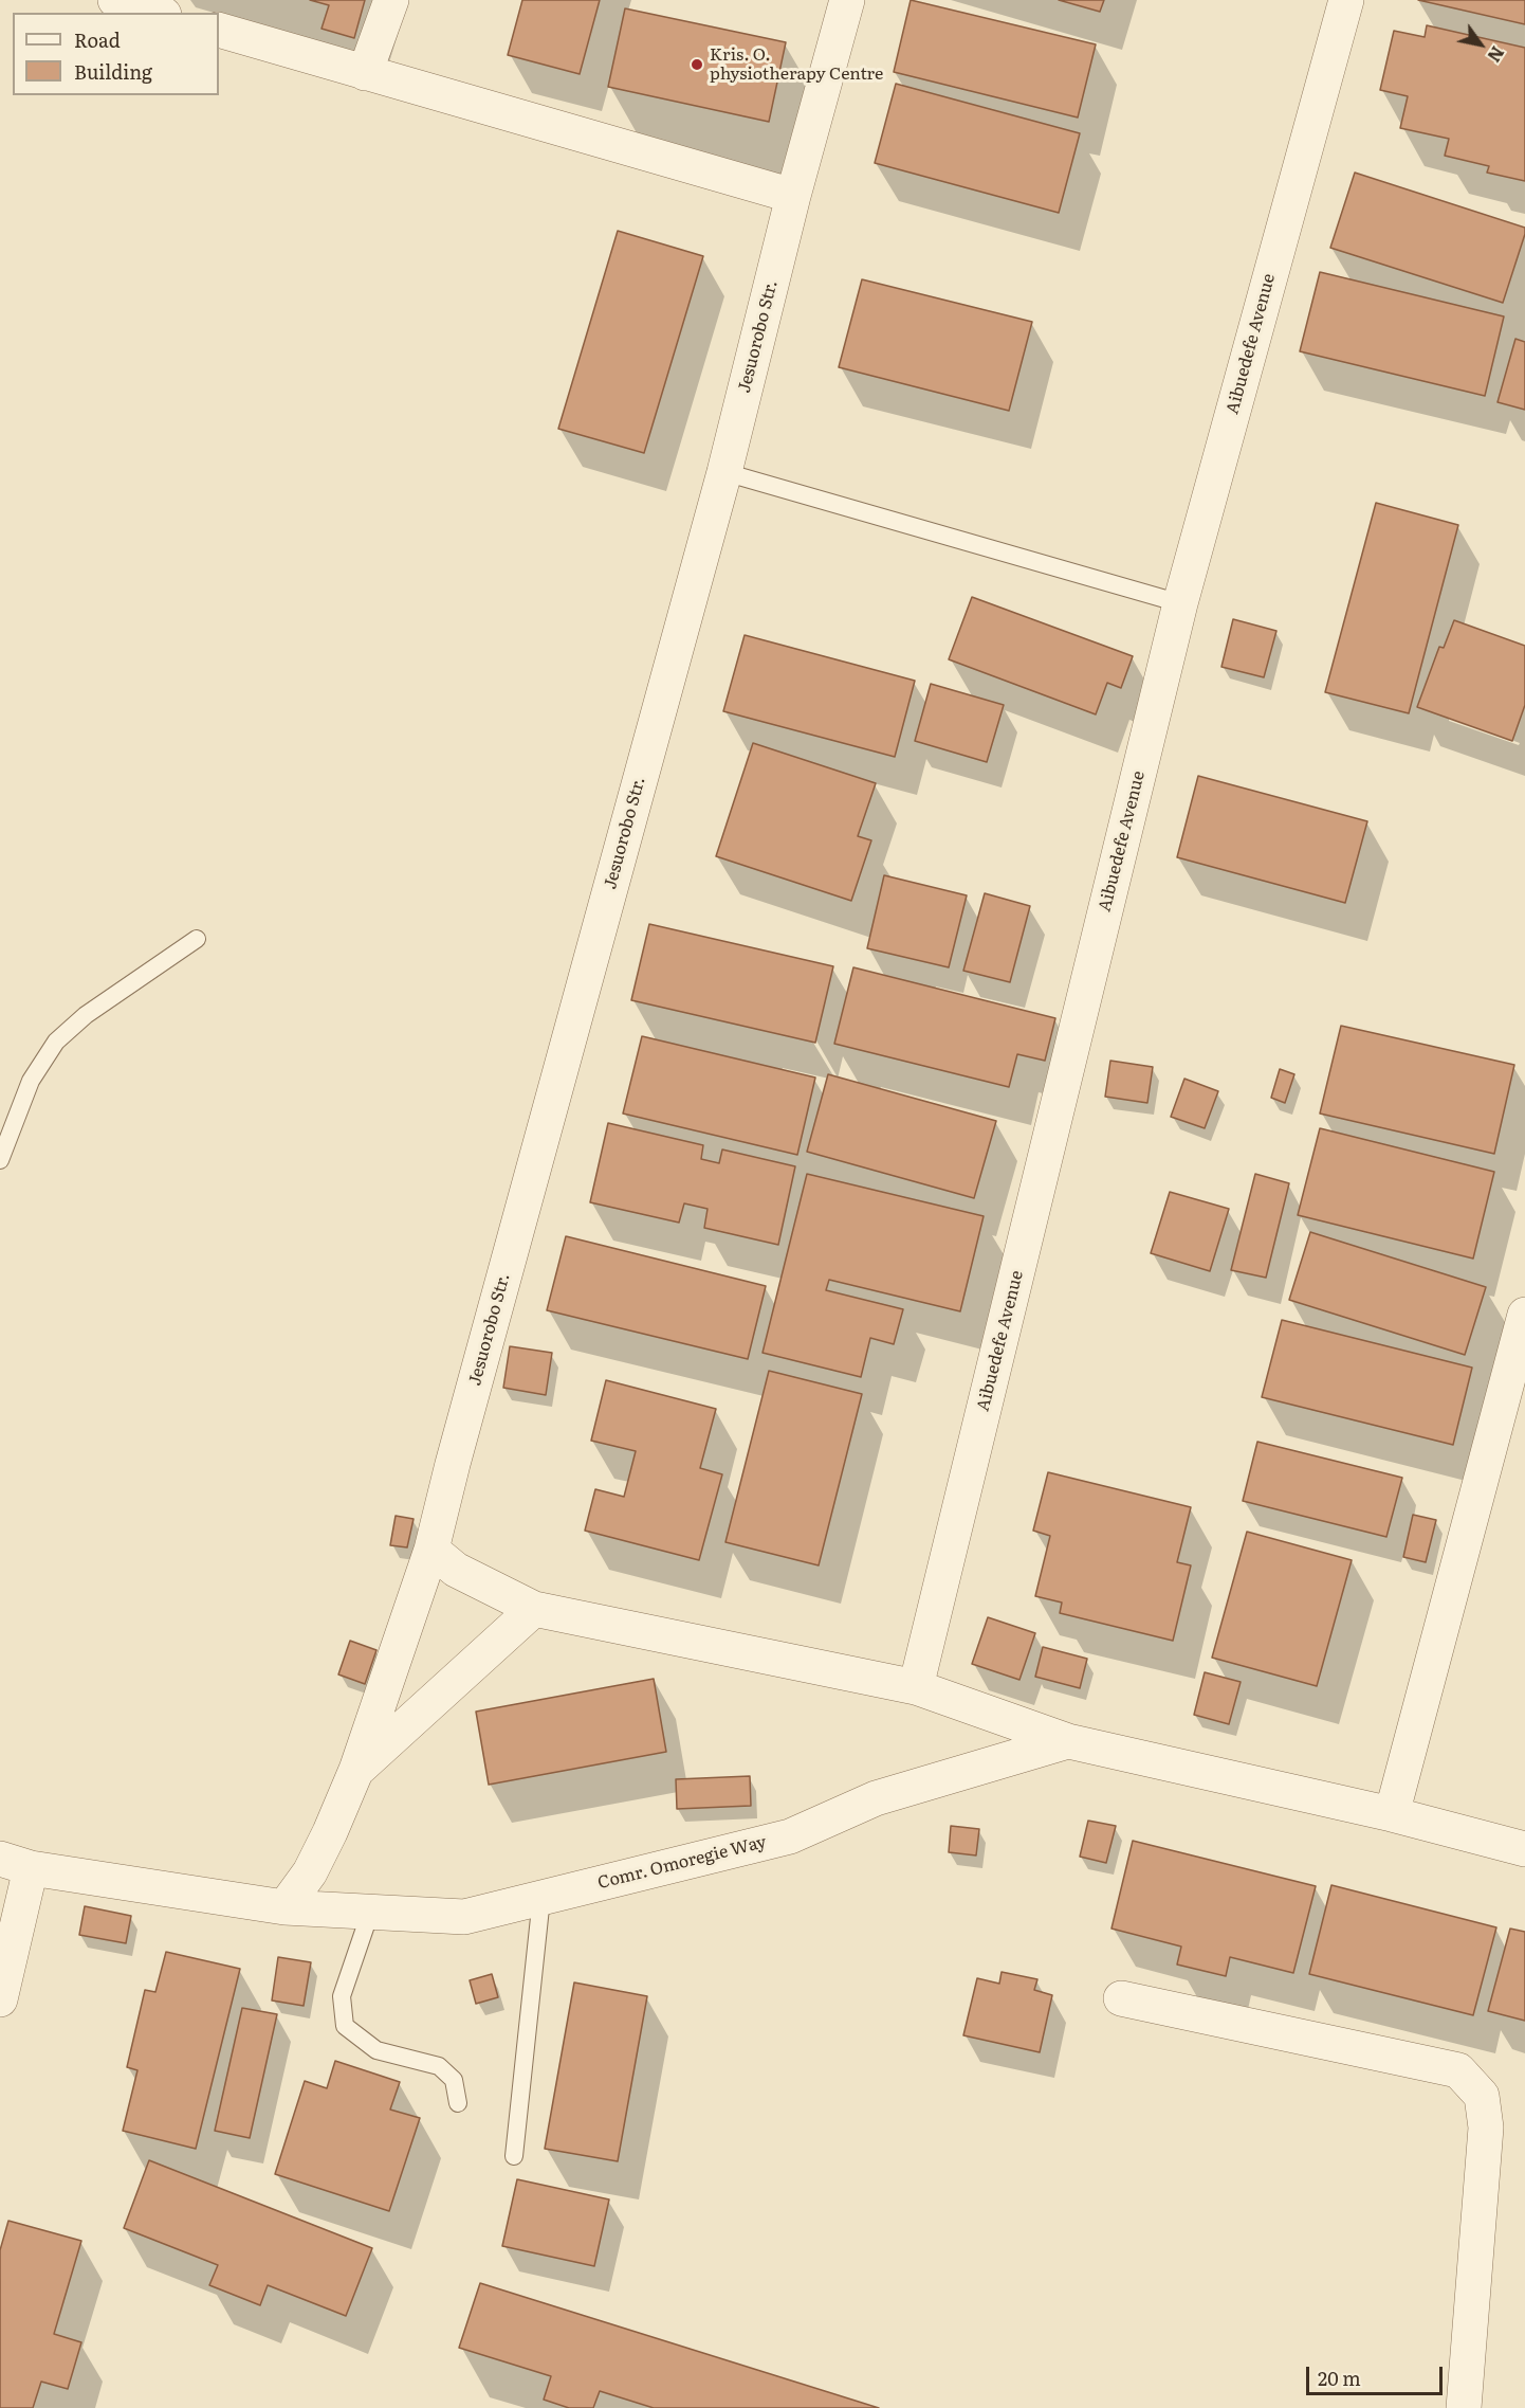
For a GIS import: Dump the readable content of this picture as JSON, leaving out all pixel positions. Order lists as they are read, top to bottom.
{
  "streets": {
    "street": ["Jesuorobo Str.", "Aibuedefe Avenue", "Comr. Omoregie Way"]
  },
  "crossings": [
    ["Jesuorobo Str.", "Comr. Omoregie Way"]
  ],
  "places": ["Kris. O. physiotherapy Centre"],
  "legend": ["Road", "Building"],
  "scale_bar": "20 m",
  "north": "bottom right"
}
